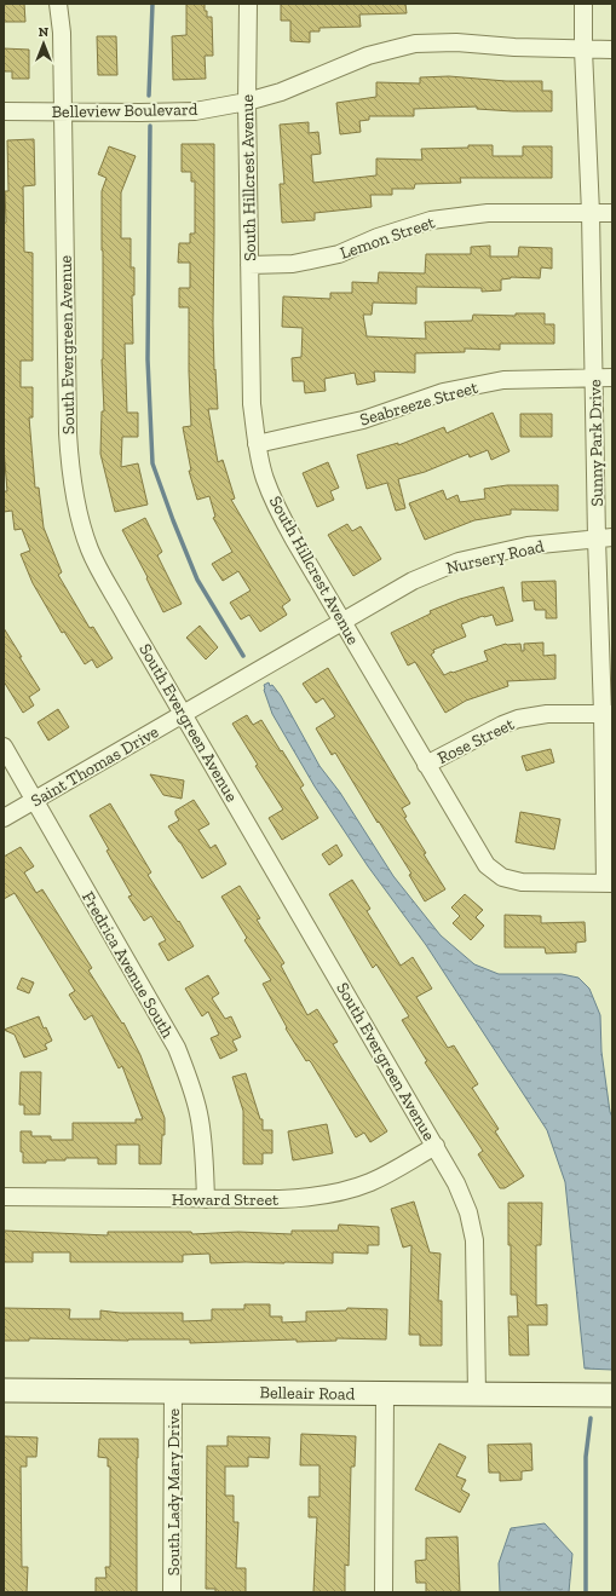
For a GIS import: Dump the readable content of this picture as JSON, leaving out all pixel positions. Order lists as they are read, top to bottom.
{
  "streets": {
    "main road": ["Belleair Road"],
    "street": [
      "Belleview Boulevard",
      "South Hillcrest Avenue",
      "Lemon Street",
      "South Evergreen Avenue",
      "Seabreeze Street",
      "Sunny Park Drive",
      "Nursery Road",
      "Rose Street",
      "Saint Thomas Drive",
      "Fredrica Avenue South",
      "Howard Street",
      "South Lady Mary Drive"
    ]
  },
  "crossings": [
    ["Belleview Boulevard", "South Hillcrest Avenue"],
    ["Belleview Boulevard", "South Evergreen Avenue"],
    ["Belleview Boulevard", "Sunny Park Drive"],
    ["South Hillcrest Avenue", "Lemon Street"],
    ["South Hillcrest Avenue", "Seabreeze Street"],
    ["South Hillcrest Avenue", "Sunny Park Drive"],
    ["South Hillcrest Avenue", "Nursery Road"],
    ["South Hillcrest Avenue", "Rose Street"],
    ["Lemon Street", "Sunny Park Drive"],
    ["South Evergreen Avenue", "Nursery Road"],
    ["South Evergreen Avenue", "Saint Thomas Drive"],
    ["South Evergreen Avenue", "Howard Street"],
    ["South Evergreen Avenue", "Belleair Road"],
    ["Seabreeze Street", "Sunny Park Drive"],
    ["Sunny Park Drive", "Nursery Road"],
    ["Sunny Park Drive", "Rose Street"],
    ["Nursery Road", "Saint Thomas Drive"],
    ["Saint Thomas Drive", "Fredrica Avenue South"],
    ["Fredrica Avenue South", "Howard Street"],
    ["Belleair Road", "South Lady Mary Drive"]
  ],
  "north": "top"
}
